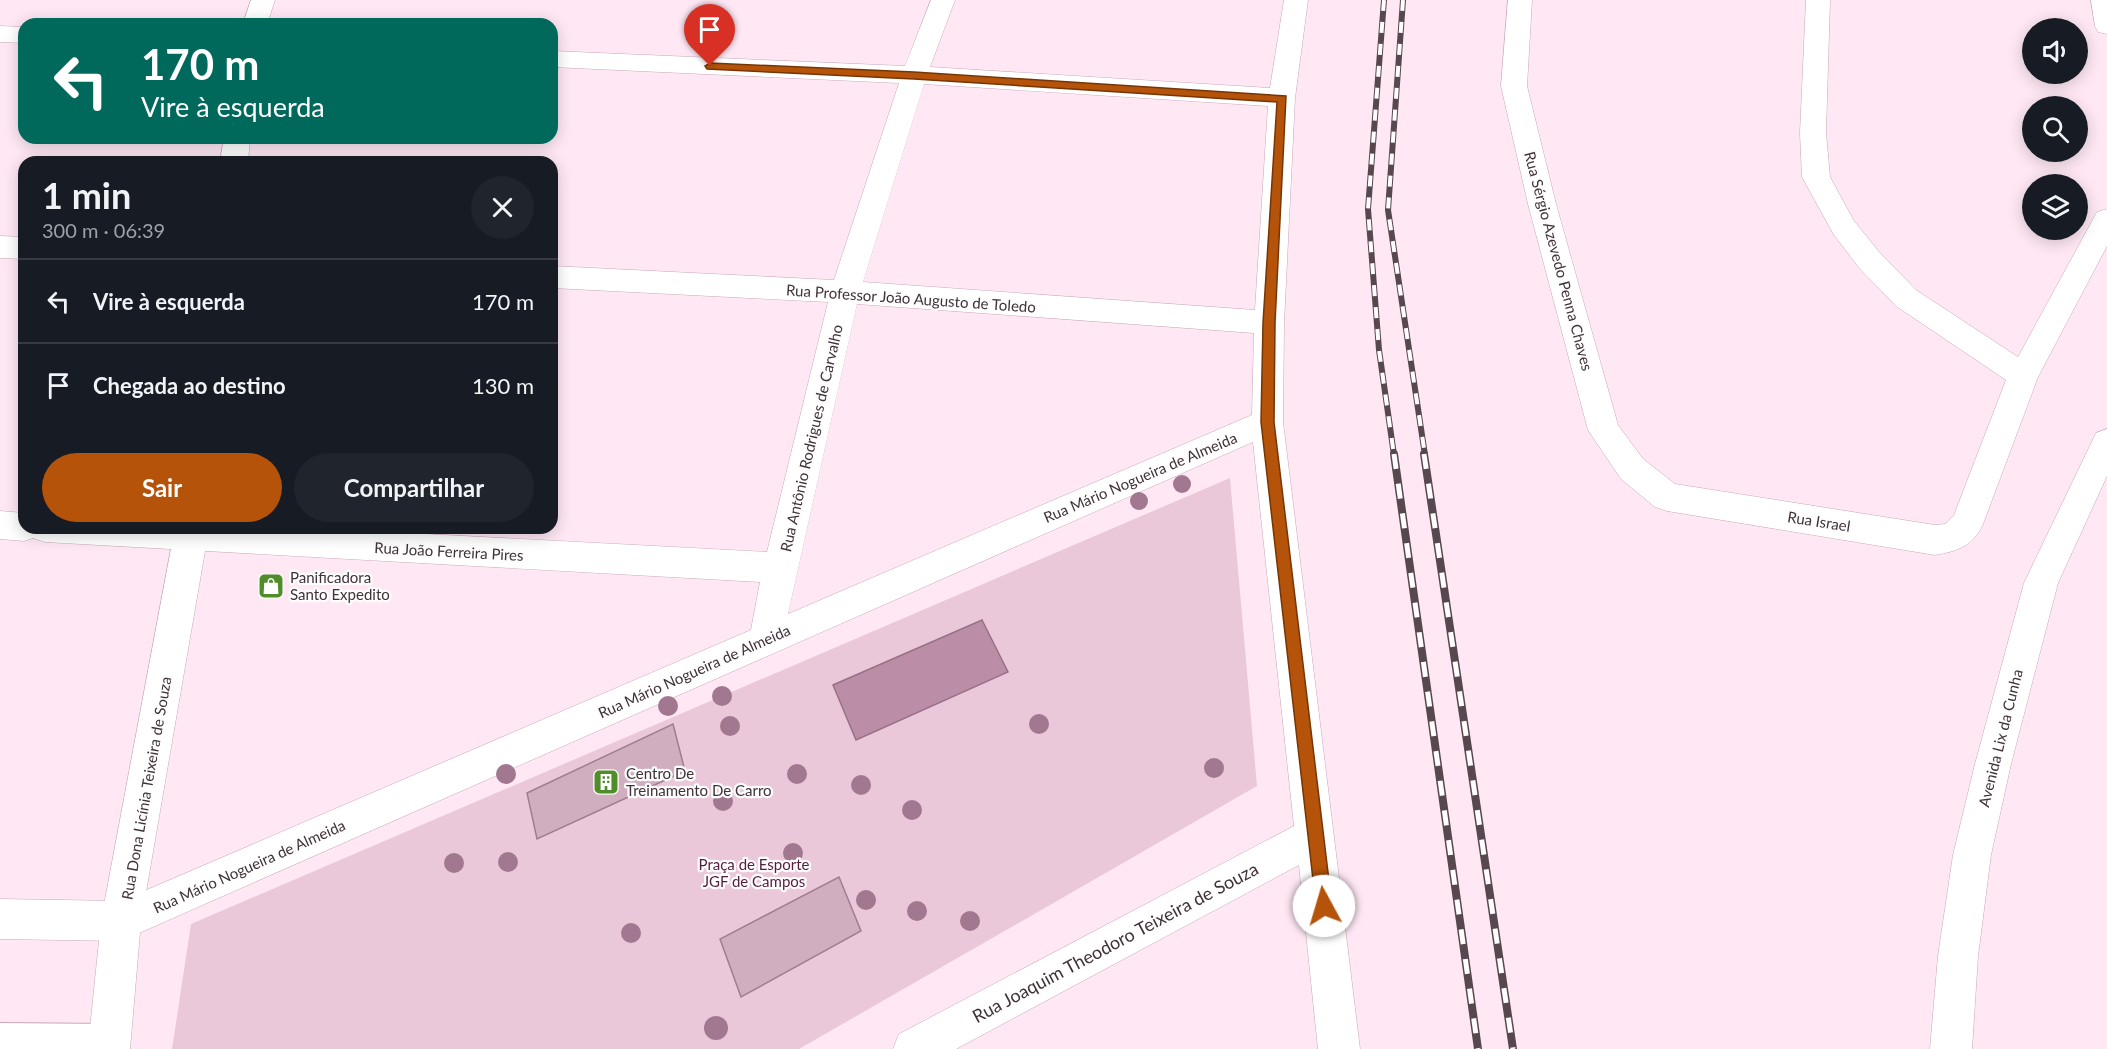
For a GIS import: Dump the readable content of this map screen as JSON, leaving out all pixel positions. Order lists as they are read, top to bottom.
{
  "streets": {
    "main road": [
      "Rua Sérgio Azevedo Penna Chaves",
      "Rua Professor João Augusto de Toledo",
      "Rua Antônio Rodrigues de Carvalho",
      "Rua Mário Nogueira de Almeida",
      "Rua Israel",
      "Rua João Ferreira Pires",
      "Avenida Lix da Cunha",
      "Rua Dona Licínia Teixeira de Souza",
      "Rua Joaquim Theodoro Teixeira de Souza"
    ]
  },
  "crossings": [
    ["Rua Sérgio Azevedo Penna Chaves", "Rua Israel"],
    ["Rua Professor João Augusto de Toledo", "Rua Antônio Rodrigues de Carvalho"],
    ["Rua Antônio Rodrigues de Carvalho", "Rua João Ferreira Pires"],
    ["Rua Mário Nogueira de Almeida", "Rua Dona Licínia Teixeira de Souza"]
  ],
  "parks": ["Praça de Esporte JGF de Campos"],
  "places": {
    "shop": ["Panificadora Santo Expedito"],
    "building": ["Centro De Treinamento De Carro"]
  },
  "page": {
    "turn": ["170 m", "Vire à esquerda"],
    "heading": ["1 min", "300 m · 06:39"],
    "list": [
      {
        "name": "Vire à esquerda",
        "value": "170 m"
      },
      {
        "name": "Chegada ao destino",
        "value": "130 m"
      }
    ],
    "buttons": ["Sair", "Compartilhar"]
  }
}
